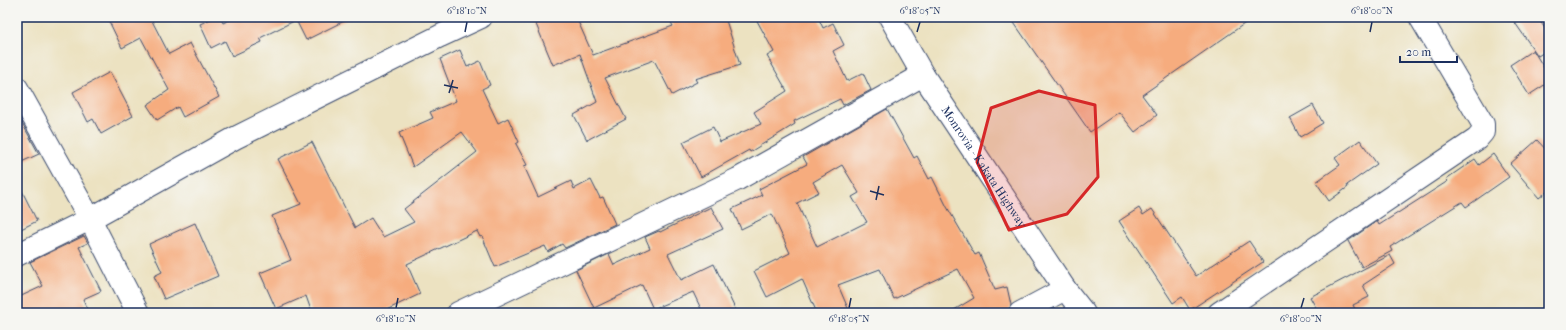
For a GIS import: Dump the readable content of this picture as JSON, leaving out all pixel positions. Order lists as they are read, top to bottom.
{
  "streets": {
    "main road": ["Monrovia - Kakata Highway"]
  },
  "scale_bar": "20 m",
  "coordinates": ["6°18'10\"N", "6°18'05\"N", "6°18'00\"N"]
}
